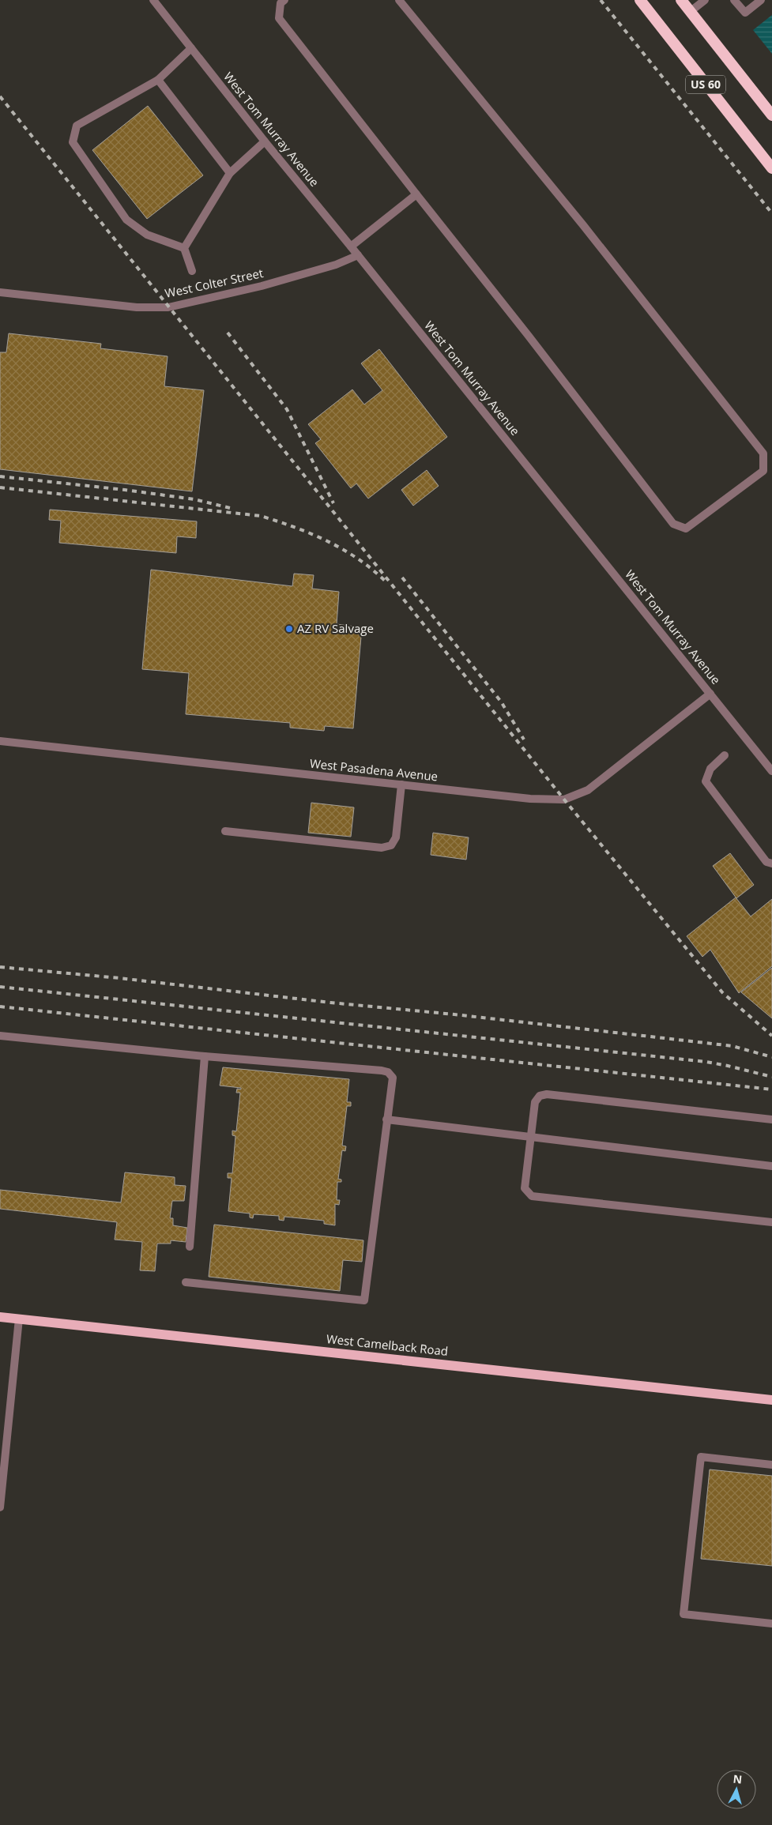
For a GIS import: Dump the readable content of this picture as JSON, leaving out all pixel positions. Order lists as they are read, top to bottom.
{
  "streets": {
    "highway": ["US 60"],
    "main road": ["West Camelback Road"],
    "street": ["West Tom Murray Avenue", "West Colter Street", "West Pasadena Avenue"]
  },
  "crossings": [
    ["West Tom Murray Avenue", "West Colter Street"],
    ["West Tom Murray Avenue", "West Pasadena Avenue"]
  ],
  "places": ["AZ RV Salvage"],
  "north": "top"
}
